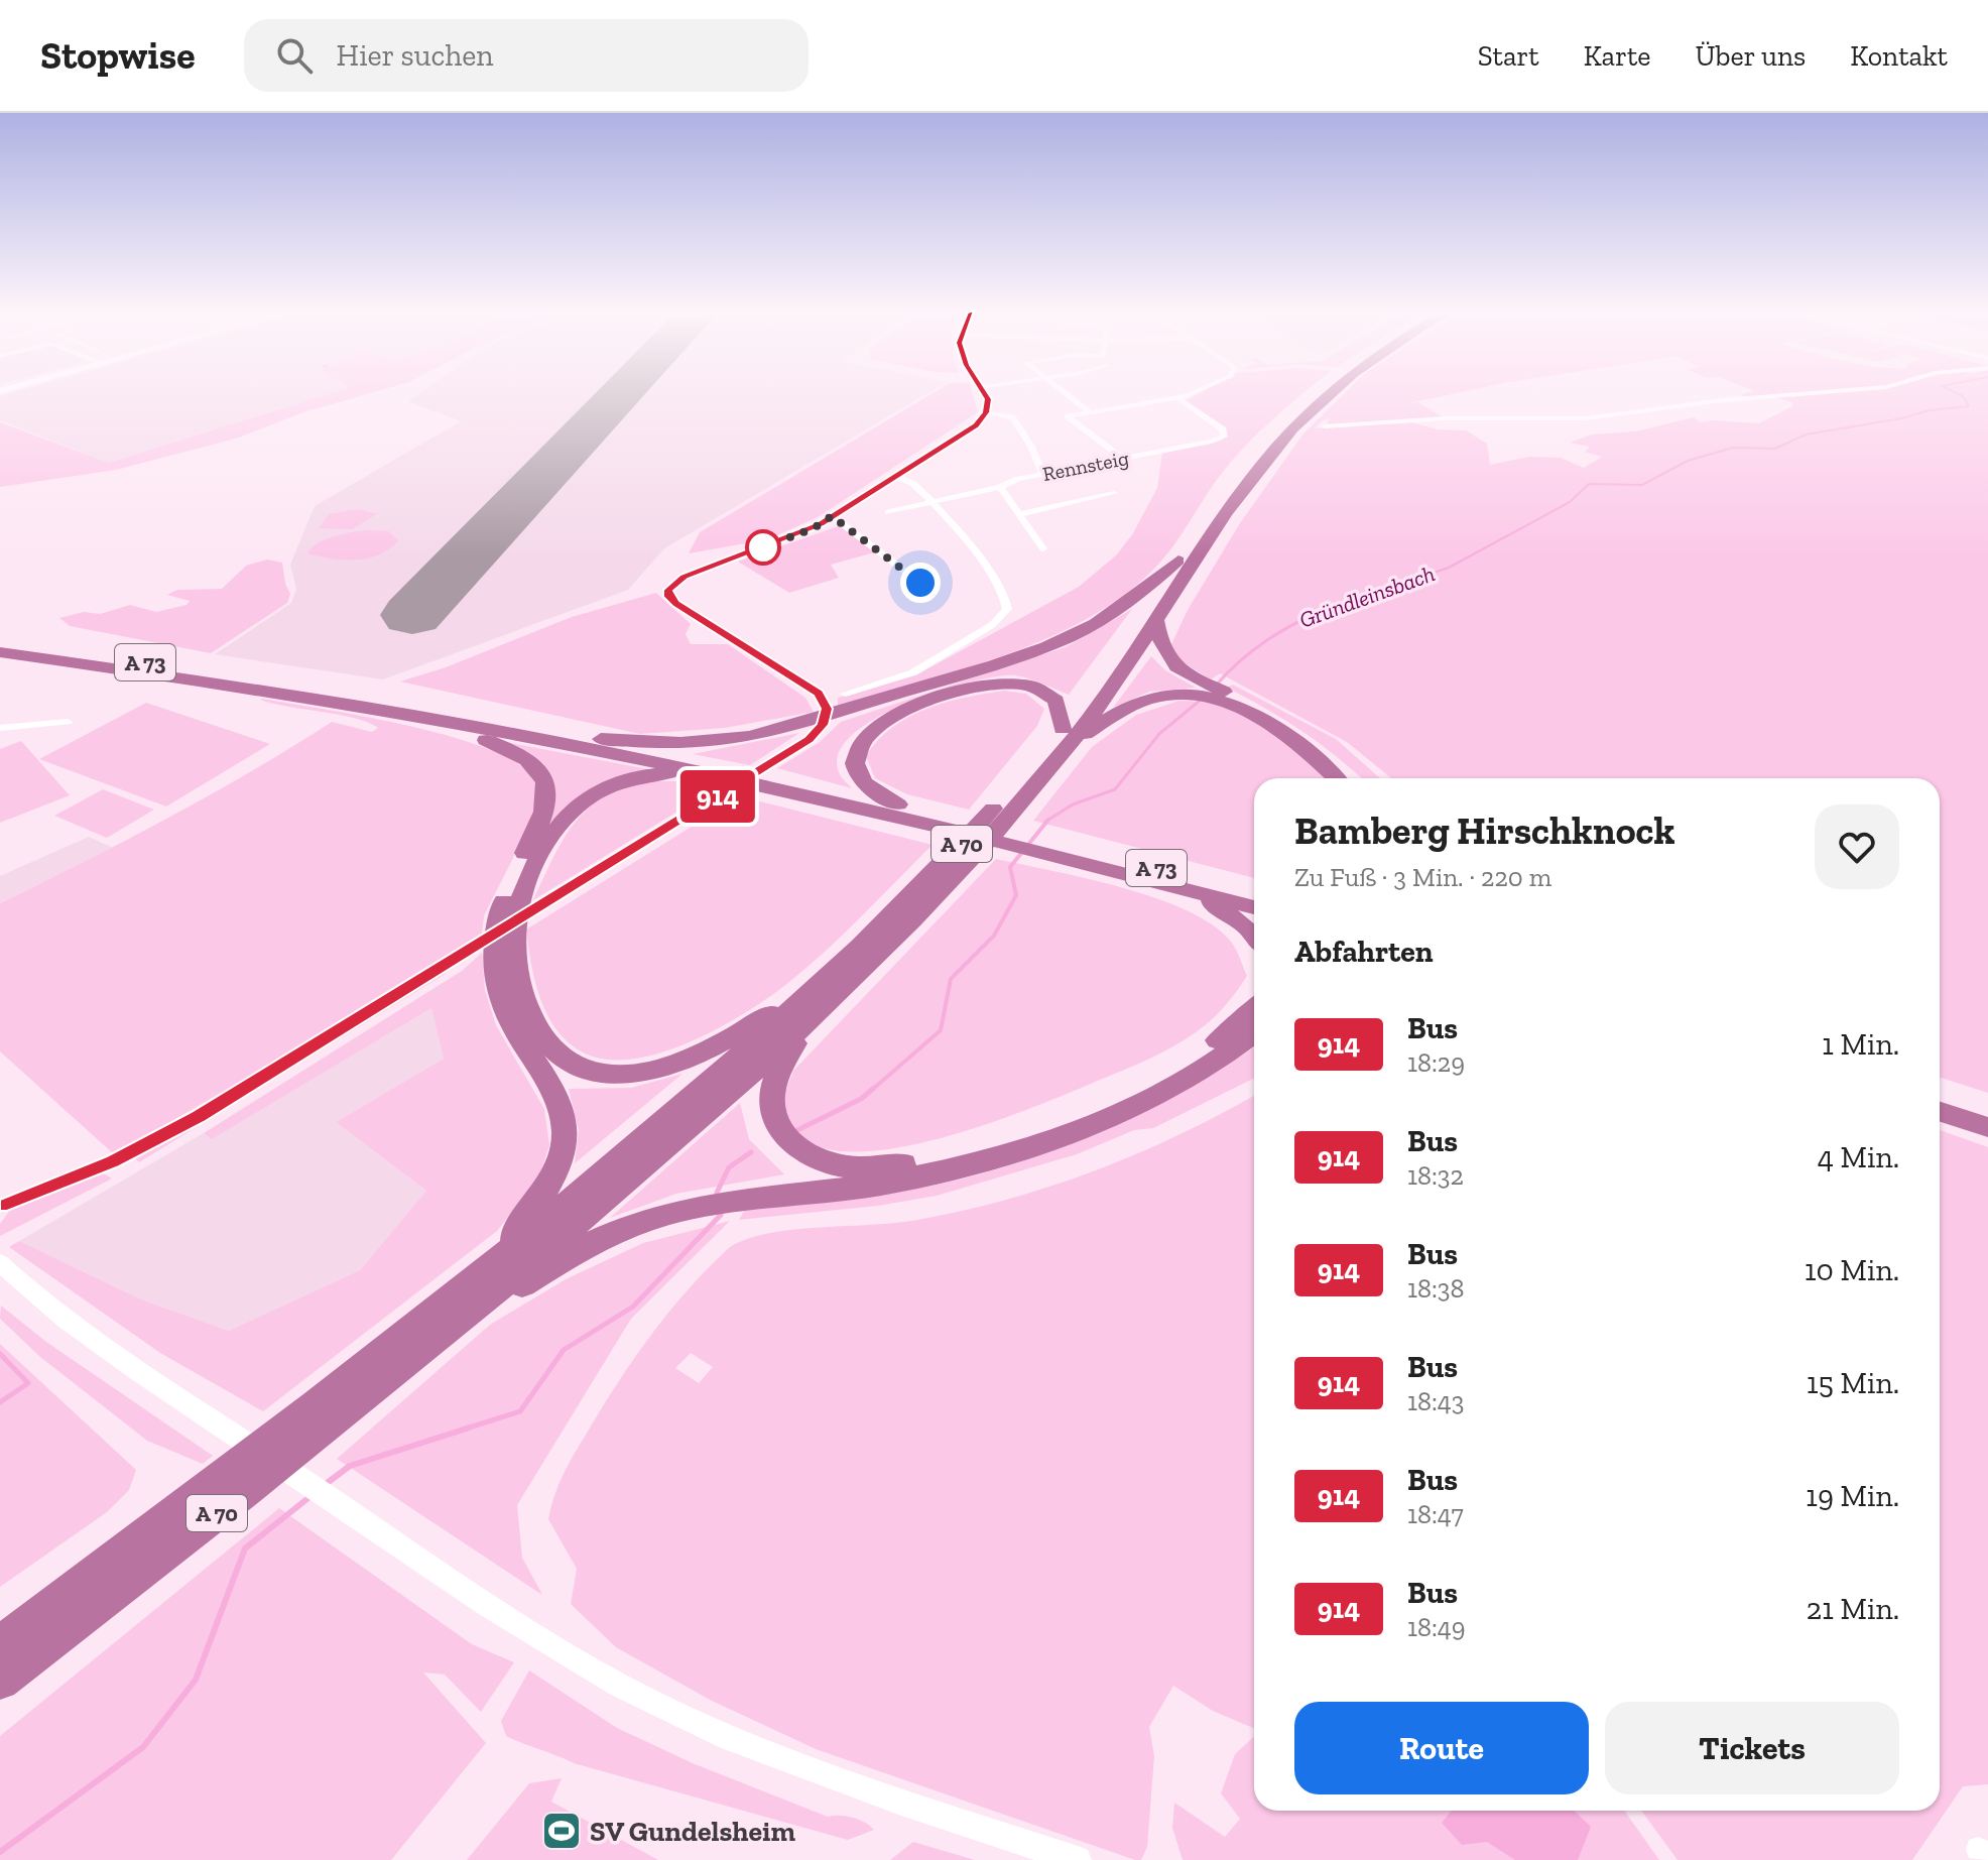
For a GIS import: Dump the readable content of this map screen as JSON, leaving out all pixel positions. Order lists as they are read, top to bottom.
{
  "streets": {
    "highway": ["A 73", "A 70"],
    "street": ["Rennsteig"]
  },
  "water": ["Gründleinsbach"],
  "places": {
    "sports": ["SV Gundelsheim"]
  },
  "lines": ["bus line 914"],
  "page": {
    "header": "Stopwise",
    "search": "Hier suchen",
    "nav": [
      "Start",
      "Karte",
      "Über uns",
      "Kontakt"
    ],
    "on_map": "914",
    "heading": [
      ["Bamberg Hirschknock", "Zu Fuß · 3 Min. · 220 m"],
      "Abfahrten"
    ],
    "list": [
      {
        "mark": "914",
        "name": "Bus",
        "note": "18:29",
        "value": "1 Min."
      },
      {
        "mark": "914",
        "name": "Bus",
        "note": "18:32",
        "value": "4 Min."
      },
      {
        "mark": "914",
        "name": "Bus",
        "note": "18:38",
        "value": "10 Min."
      },
      {
        "mark": "914",
        "name": "Bus",
        "note": "18:43",
        "value": "15 Min."
      },
      {
        "mark": "914",
        "name": "Bus",
        "note": "18:47",
        "value": "19 Min."
      },
      {
        "mark": "914",
        "name": "Bus",
        "note": "18:49",
        "value": "21 Min."
      }
    ],
    "buttons": ["Route", "Tickets"]
  }
}
